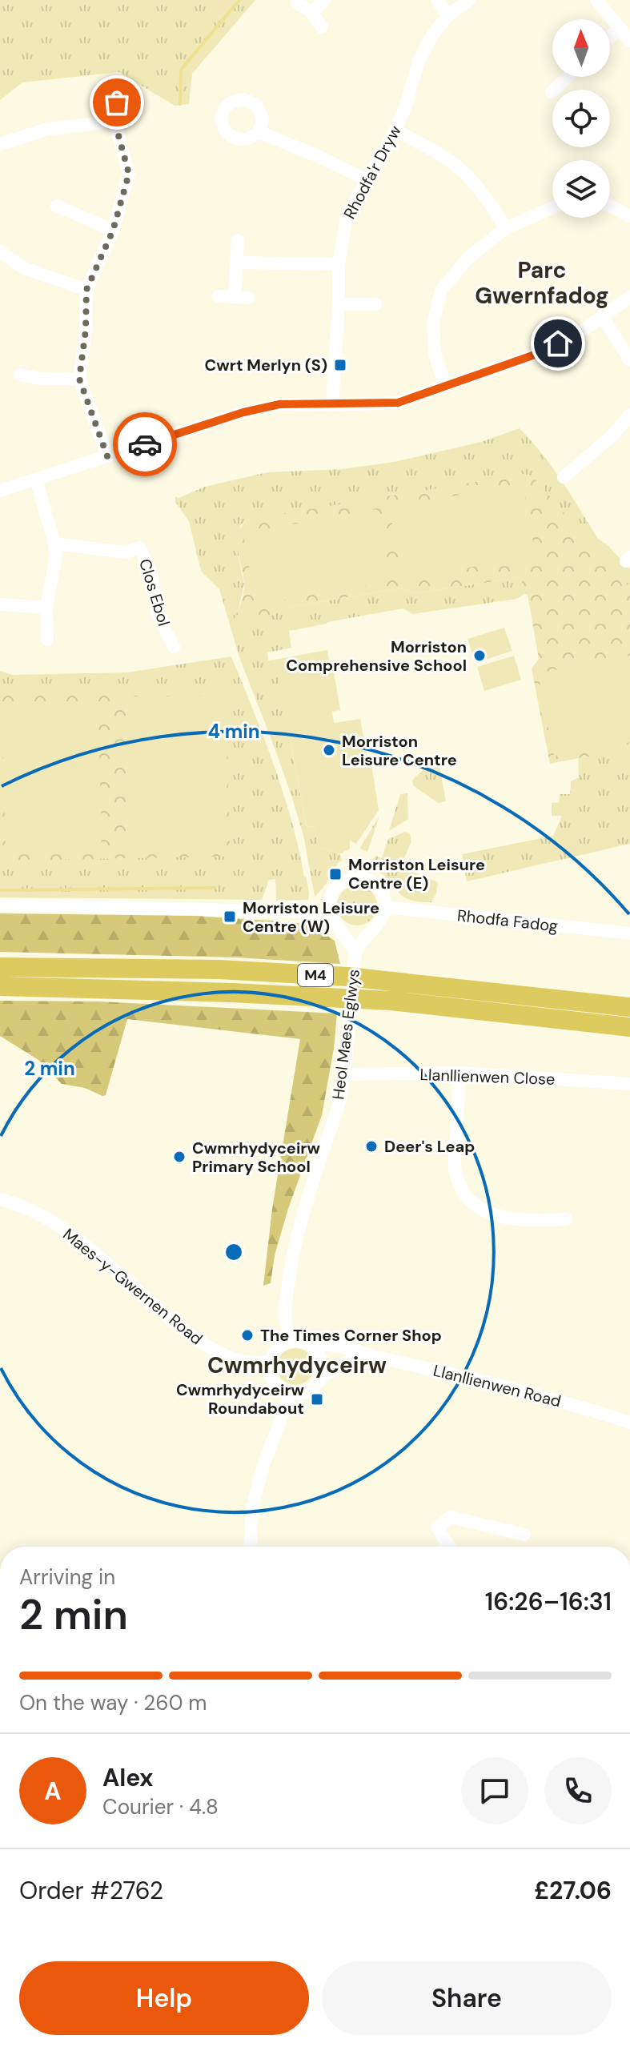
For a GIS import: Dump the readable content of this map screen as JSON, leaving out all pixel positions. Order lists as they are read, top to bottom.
{
  "streets": {
    "highway": ["M4"],
    "street": [
      "Rhodfa'r Dryw",
      "Clos Ebol",
      "Rhodfa Fadog",
      "Heol Maes Eglwys",
      "Llanllienwen Close",
      "Maes-y-Gwernen Road",
      "Llanllienwen Road"
    ]
  },
  "crossings": [
    ["Rhodfa Fadog", "Heol Maes Eglwys"],
    ["Heol Maes Eglwys", "Llanllienwen Close"],
    ["Heol Maes Eglwys", "Maes-y-Gwernen Road"],
    ["Heol Maes Eglwys", "Llanllienwen Road"],
    ["Maes-y-Gwernen Road", "Llanllienwen Road"]
  ],
  "districts": ["Parc Gwernfadog", "Cwmrhydyceirw"],
  "places": {
    "transit": [
      "Cwrt Merlyn (S)",
      "Morriston Leisure Centre (E)",
      "Morriston Leisure Centre (W)",
      "Cwmrhydyceirw Roundabout"
    ],
    "other": [
      "Morriston Comprehensive School",
      "Morriston Leisure Centre",
      "Deer's Leap",
      "Cwmrhydyceirw Primary School",
      "The Times Corner Shop"
    ]
  },
  "north": "top",
  "page": {
    "heading": ["2 min", "Arriving in", "16:26–16:31"],
    "panel": [
      "Alex",
      "Courier · 4.8",
      "Order #2762",
      "£27.06"
    ],
    "bar": "On the way · 260 m",
    "round": "A",
    "buttons": ["Help", "Share"]
  },
  "rings": ["4 min", "2 min"]
}
